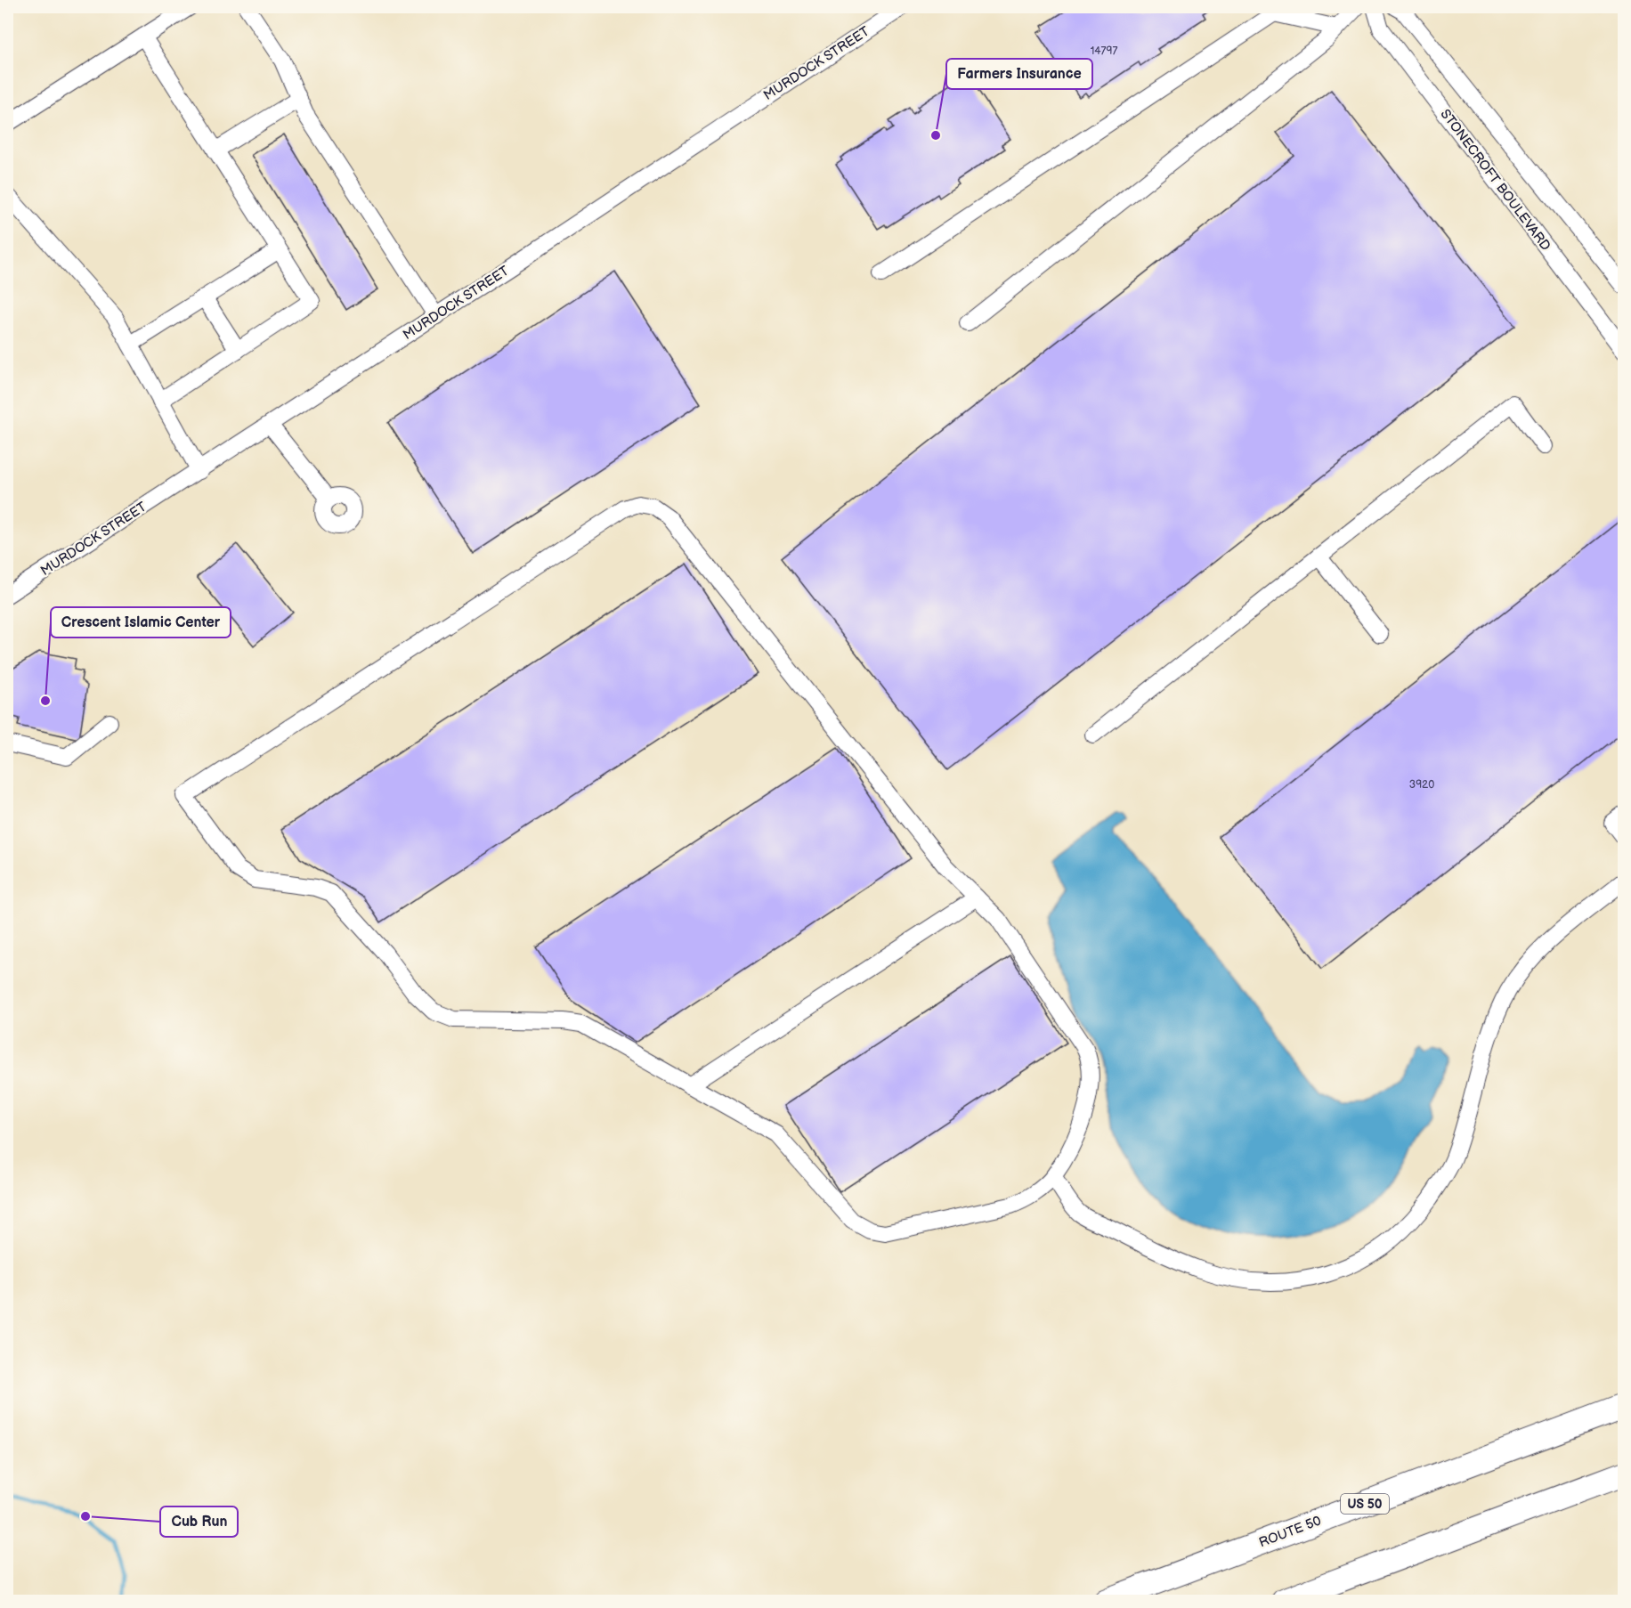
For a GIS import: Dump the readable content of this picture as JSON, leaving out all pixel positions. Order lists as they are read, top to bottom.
{
  "streets": {
    "highway": ["US 50", "ROUTE 50"],
    "street": ["MURDOCK STREET", "STONECROFT BOULEVARD"]
  },
  "places": ["Farmers Insurance", "Crescent Islamic Center", "Cub Run"],
  "house_numbers": ["14797", "3920"]
}
